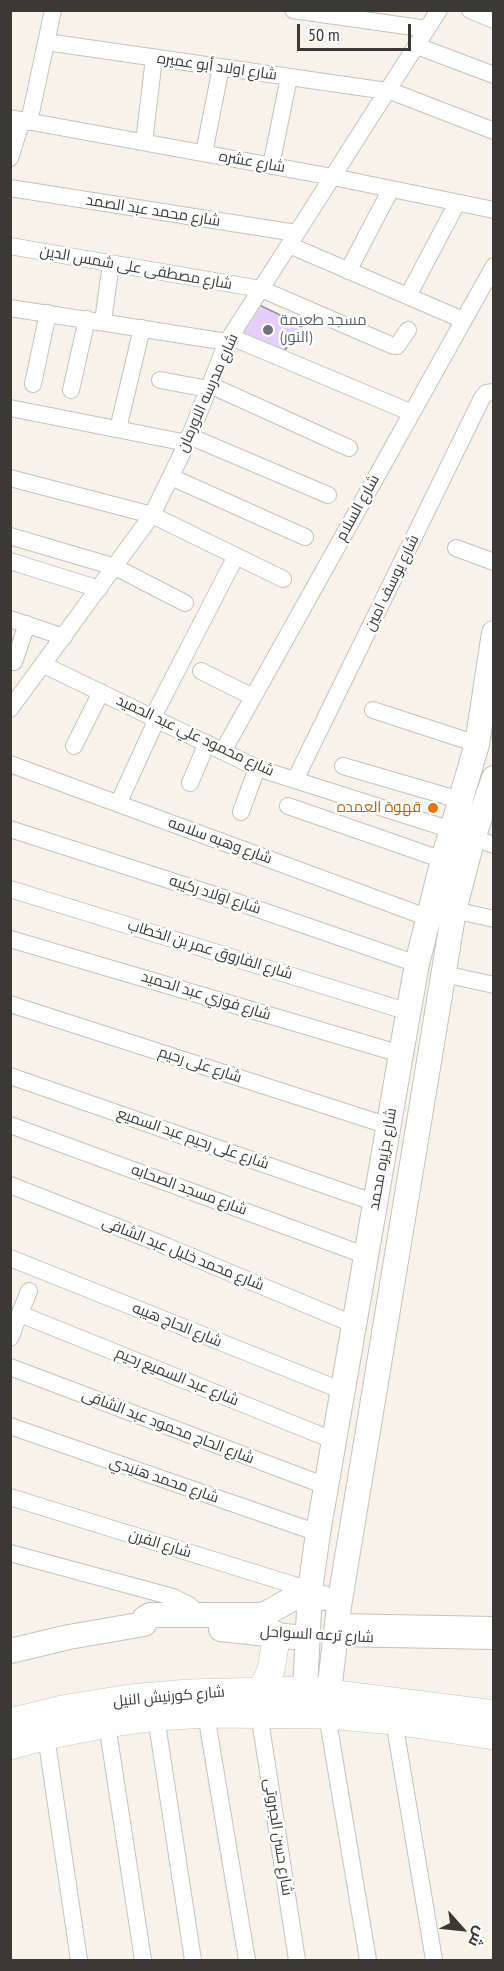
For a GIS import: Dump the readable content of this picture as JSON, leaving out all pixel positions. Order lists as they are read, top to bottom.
{
  "streets": {
    "main road": ["شارع جزيره محمد", "شارع ترعه السواحل", "شارع كورنيش النيل"],
    "street": [
      "شارع اولاد أبو عميره",
      "شارع عشره",
      "شارع محمد عبد الصمد",
      "شارع مصطفى على شمس الدين",
      "شارع مدرسه الاورمان",
      "شارع السلام",
      "شارع يوسف امين",
      "شارع محمود علي عبد الحميد",
      "شارع وهبه سلامه",
      "شارع اولاد ركيبه",
      "شارع الفاروق عمر بن الخطاب",
      "شارع فوزي عبد الحميد",
      "شارع على رحيم",
      "شارع على رحيم عبد السميع",
      "شارع مسجد الصحابه",
      "شارع محمد خليل عبد الشافى",
      "شارع الحاج هيبه",
      "شارع عبد السميع رحيم",
      "شارع الحاج محمود عبد الشافى",
      "شارع محمد هنيدي",
      "شارع الفرن",
      "شارع حسن الجبروتى"
    ]
  },
  "crossings": [
    ["شارع اولاد أبو عميره", "شارع مدرسه الاورمان"],
    ["شارع عشره", "شارع مدرسه الاورمان"],
    ["شارع محمد عبد الصمد", "شارع مدرسه الاورمان"],
    ["شارع محمد عبد الصمد", "شارع السلام"],
    ["شارع مصطفى على شمس الدين", "شارع مدرسه الاورمان"],
    ["شارع مدرسه الاورمان", "شارع محمود علي عبد الحميد"],
    ["شارع السلام", "شارع محمود علي عبد الحميد"],
    ["شارع يوسف امين", "شارع محمود علي عبد الحميد"],
    ["شارع محمود علي عبد الحميد", "شارع جزيره محمد"],
    ["شارع وهبه سلامه", "شارع جزيره محمد"],
    ["شارع اولاد ركيبه", "شارع جزيره محمد"],
    ["شارع الفاروق عمر بن الخطاب", "شارع جزيره محمد"],
    ["شارع فوزي عبد الحميد", "شارع جزيره محمد"],
    ["شارع على رحيم", "شارع جزيره محمد"],
    ["شارع على رحيم عبد السميع", "شارع جزيره محمد"],
    ["شارع جزيره محمد", "شارع مسجد الصحابه"],
    ["شارع جزيره محمد", "شارع محمد خليل عبد الشافى"],
    ["شارع جزيره محمد", "شارع الحاج هيبه"],
    ["شارع جزيره محمد", "شارع عبد السميع رحيم"],
    ["شارع جزيره محمد", "شارع الحاج محمود عبد الشافى"],
    ["شارع جزيره محمد", "شارع محمد هنيدي"],
    ["شارع جزيره محمد", "شارع الفرن"],
    ["شارع جزيره محمد", "شارع ترعه السواحل"],
    ["شارع جزيره محمد", "شارع كورنيش النيل"],
    ["شارع الفرن", "شارع ترعه السواحل"],
    ["شارع كورنيش النيل", "شارع حسن الجبروتى"]
  ],
  "places": ["مسجد طعيمة (النور)", "قهوة العمده"],
  "scale_bar": "50 m",
  "north": "bottom right"
}
